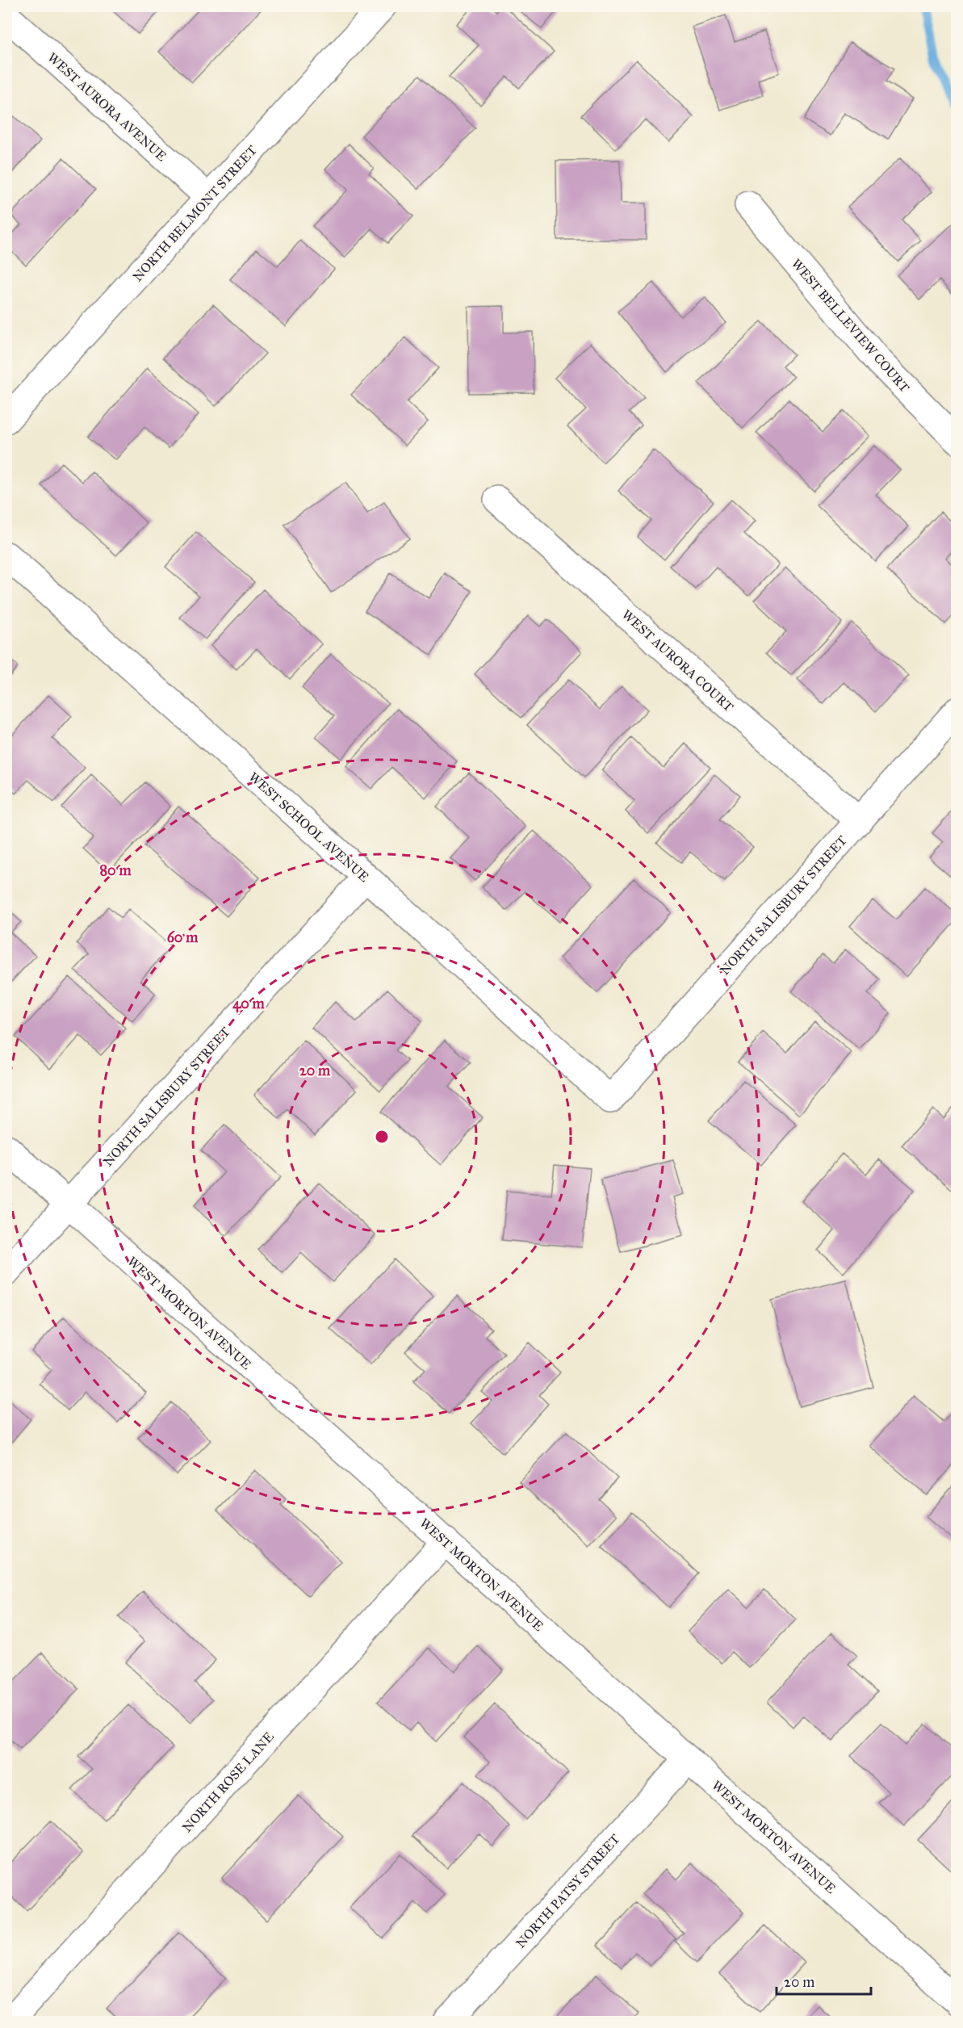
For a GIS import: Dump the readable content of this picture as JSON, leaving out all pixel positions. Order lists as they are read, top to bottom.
{
  "streets": {
    "street": [
      "WEST AURORA AVENUE",
      "NORTH BELMONT STREET",
      "WEST BELLEVIEW COURT",
      "WEST AURORA COURT",
      "WEST SCHOOL AVENUE",
      "NORTH SALISBURY STREET",
      "WEST MORTON AVENUE",
      "NORTH ROSE LANE",
      "NORTH PATSY STREET"
    ]
  },
  "crossings": [
    ["WEST AURORA AVENUE", "NORTH BELMONT STREET"],
    ["WEST AURORA COURT", "NORTH SALISBURY STREET"],
    ["WEST SCHOOL AVENUE", "NORTH SALISBURY STREET"],
    ["NORTH SALISBURY STREET", "WEST MORTON AVENUE"],
    ["WEST MORTON AVENUE", "NORTH ROSE LANE"],
    ["WEST MORTON AVENUE", "NORTH PATSY STREET"]
  ],
  "scale_bar": "20 m",
  "rings": [
    "80 m",
    "60 m",
    "40 m",
    "20 m"
  ]
}
